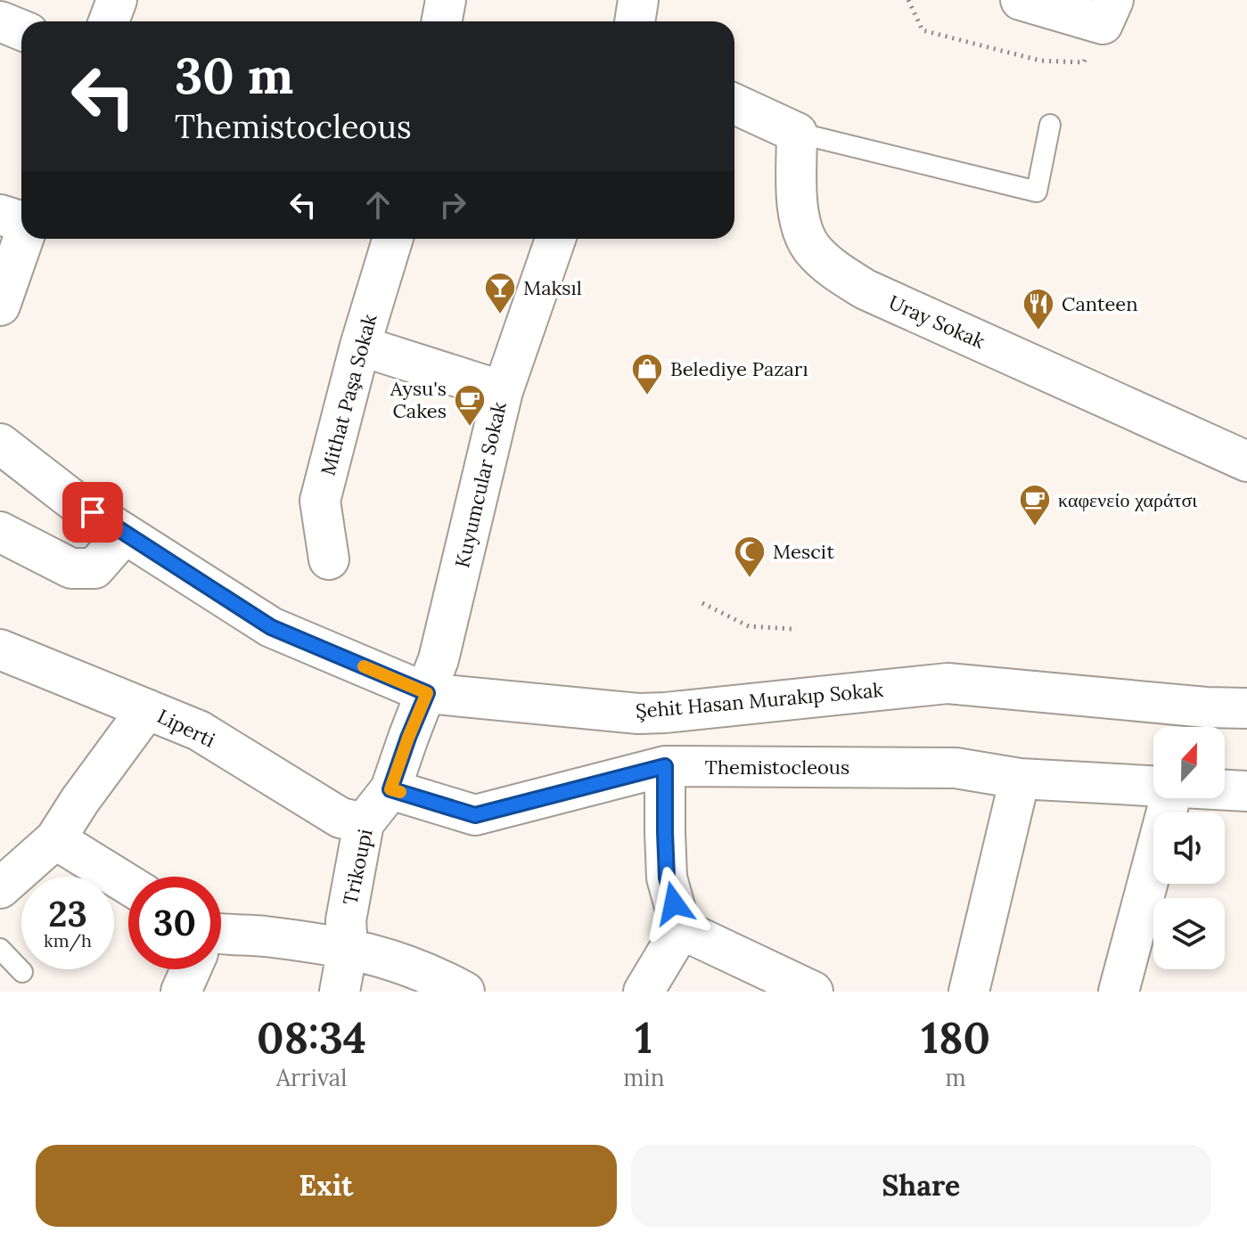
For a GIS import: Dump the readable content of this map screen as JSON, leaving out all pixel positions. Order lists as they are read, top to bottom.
{
  "streets": {
    "street": [
      "Uray Sokak",
      "Mithat Paşa Sokak",
      "Kuyumcular Sokak",
      "Şehit Hasan Murakıp Sokak",
      "Liperti",
      "Themistocleous",
      "Trikoupi"
    ]
  },
  "crossings": [
    ["Kuyumcular Sokak", "Şehit Hasan Murakıp Sokak"],
    ["Kuyumcular Sokak", "Trikoupi"],
    ["Liperti", "Trikoupi"],
    ["Themistocleous", "Trikoupi"]
  ],
  "places": {
    "bar": ["Maksıl"],
    "restaurant": ["Canteen"],
    "shop": ["Belediye Pazarı"],
    "cafe": ["Aysu's Cakes", "καφενείο χαράτσι"],
    "mosque": ["Mescit"]
  },
  "north": "top",
  "page": {
    "turn": ["30 m", "Themistocleous"],
    "speed": "23 km/h",
    "limit": "30",
    "eta": [
      "08:34",
      "Arrival",
      "1",
      "min",
      "180",
      "m"
    ],
    "buttons": ["Exit", "Share"]
  }
}
